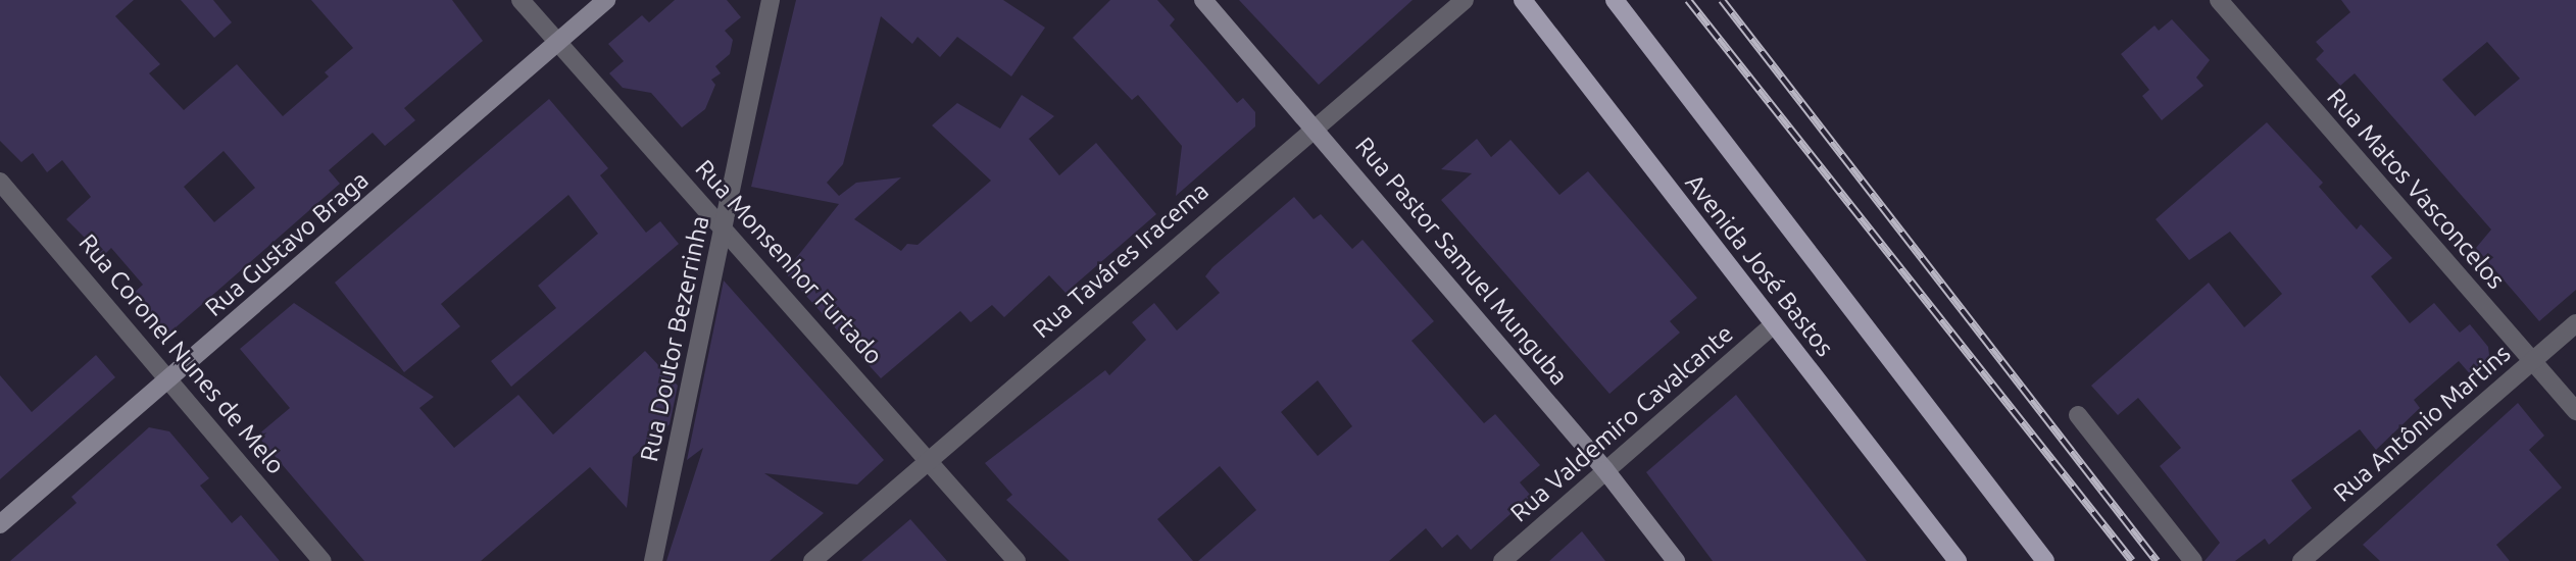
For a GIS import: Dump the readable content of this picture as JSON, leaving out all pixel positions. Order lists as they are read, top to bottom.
{
  "streets": {
    "main road": ["Avenida José Bastos"],
    "street": [
      "Rua Matos Vasconcelos",
      "Rua Gustavo Braga",
      "Rua Taváres Iracema",
      "Rua Pastor Samuel Munguba",
      "Rua Monsenhor Furtado",
      "Rua Doutor Bezerrinha",
      "Rua Coronel Nunes de Melo",
      "Rua Valdemiro Cavalcante",
      "Rua Antônio Martins"
    ]
  },
  "crossings": [
    ["Rua Matos Vasconcelos", "Rua Antônio Martins"],
    ["Rua Gustavo Braga", "Rua Monsenhor Furtado"],
    ["Rua Gustavo Braga", "Rua Coronel Nunes de Melo"],
    ["Rua Taváres Iracema", "Rua Pastor Samuel Munguba"],
    ["Rua Taváres Iracema", "Rua Monsenhor Furtado"],
    ["Rua Pastor Samuel Munguba", "Rua Valdemiro Cavalcante"],
    ["Rua Monsenhor Furtado", "Rua Doutor Bezerrinha"],
    ["Avenida José Bastos", "Rua Valdemiro Cavalcante"]
  ]
}
